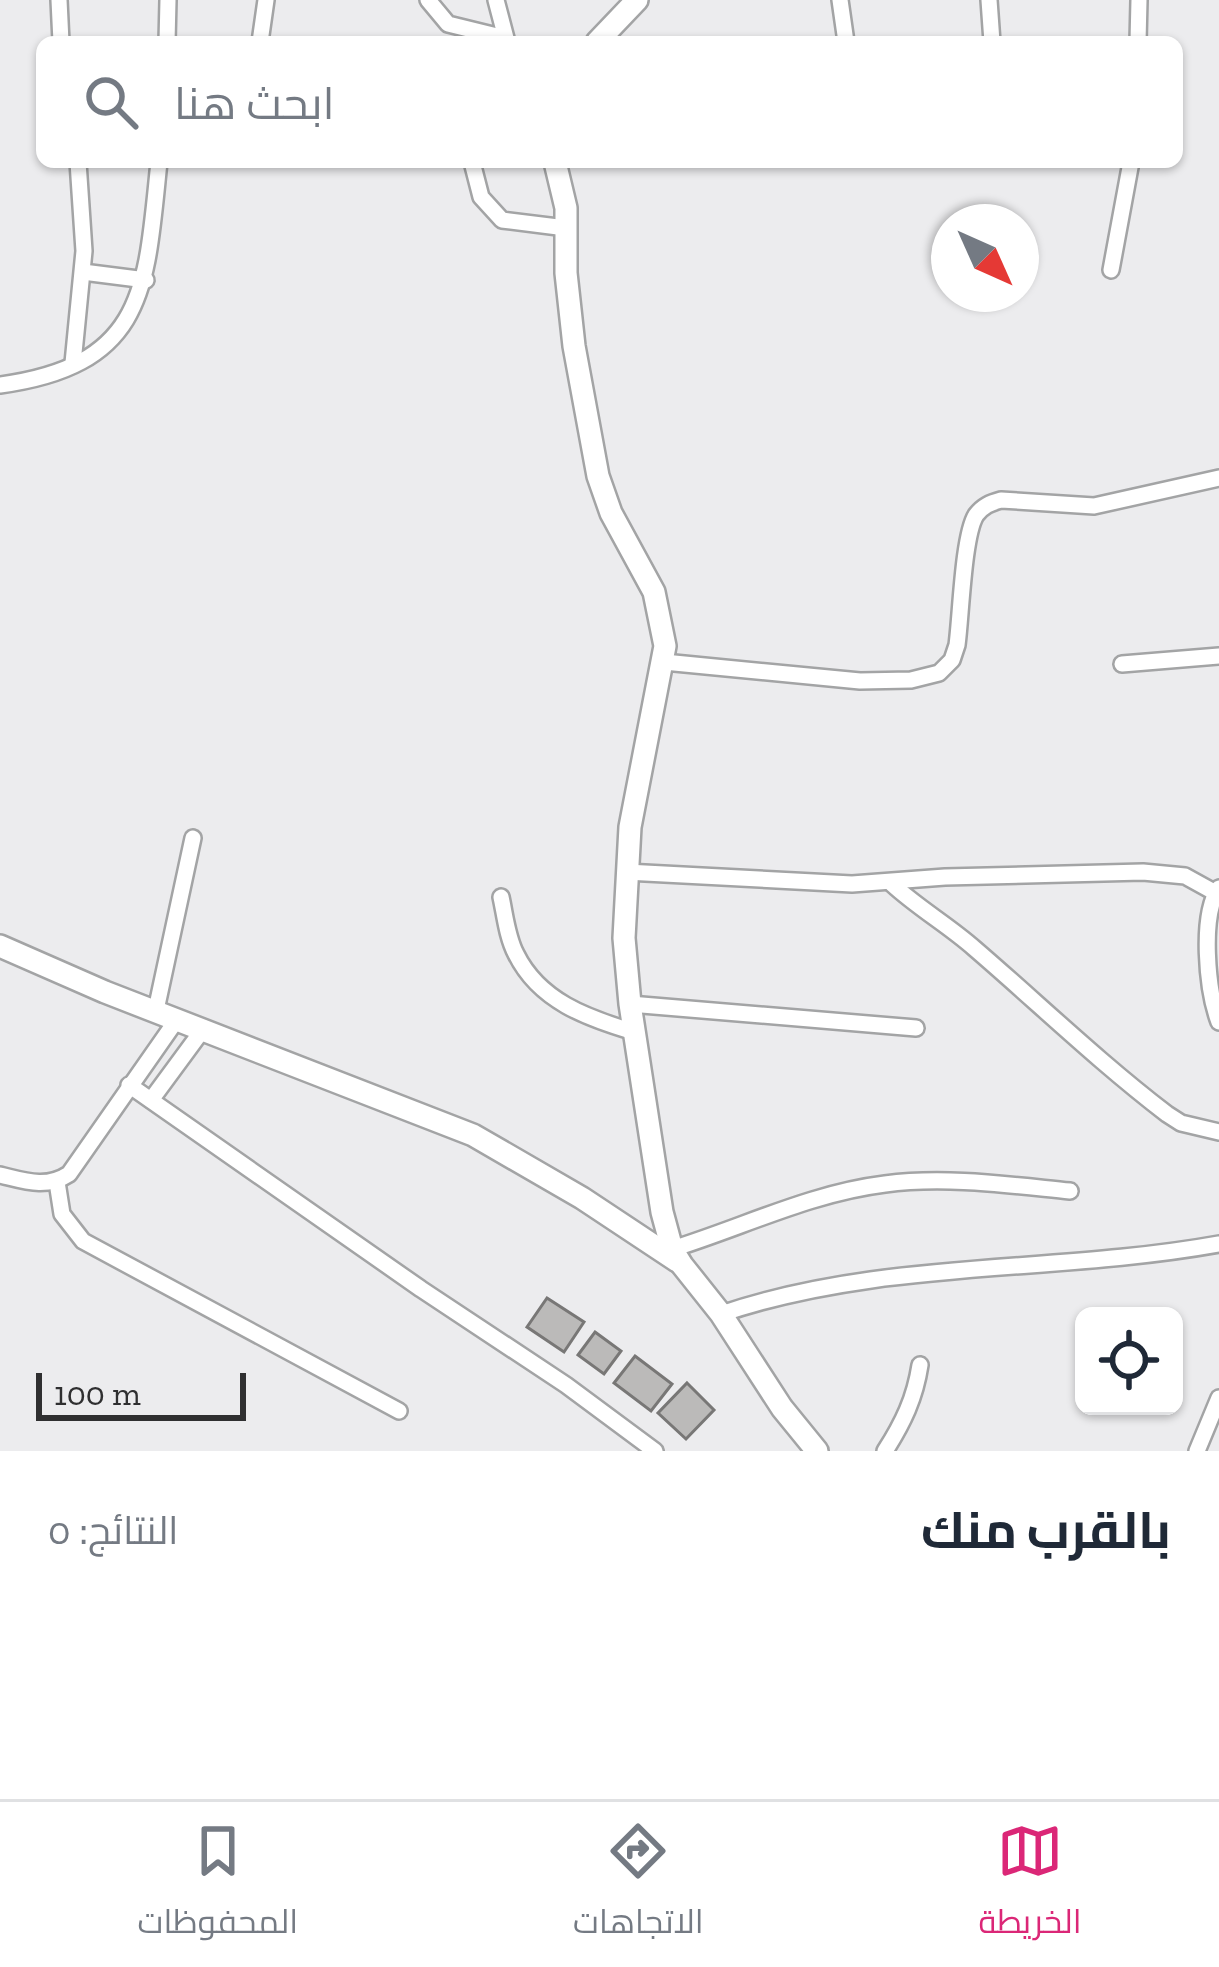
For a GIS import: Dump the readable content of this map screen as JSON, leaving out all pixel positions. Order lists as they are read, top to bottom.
{
  "scale_bar": "100 m",
  "north": "bottom right",
  "page": {
    "search": "ابحث هنا",
    "scale": "100 m",
    "heading": ["بالقرب منك", "النتائج: 0"],
    "nav": ["الخريطة", "الاتجاهات", "المحفوظات"]
  }
}
